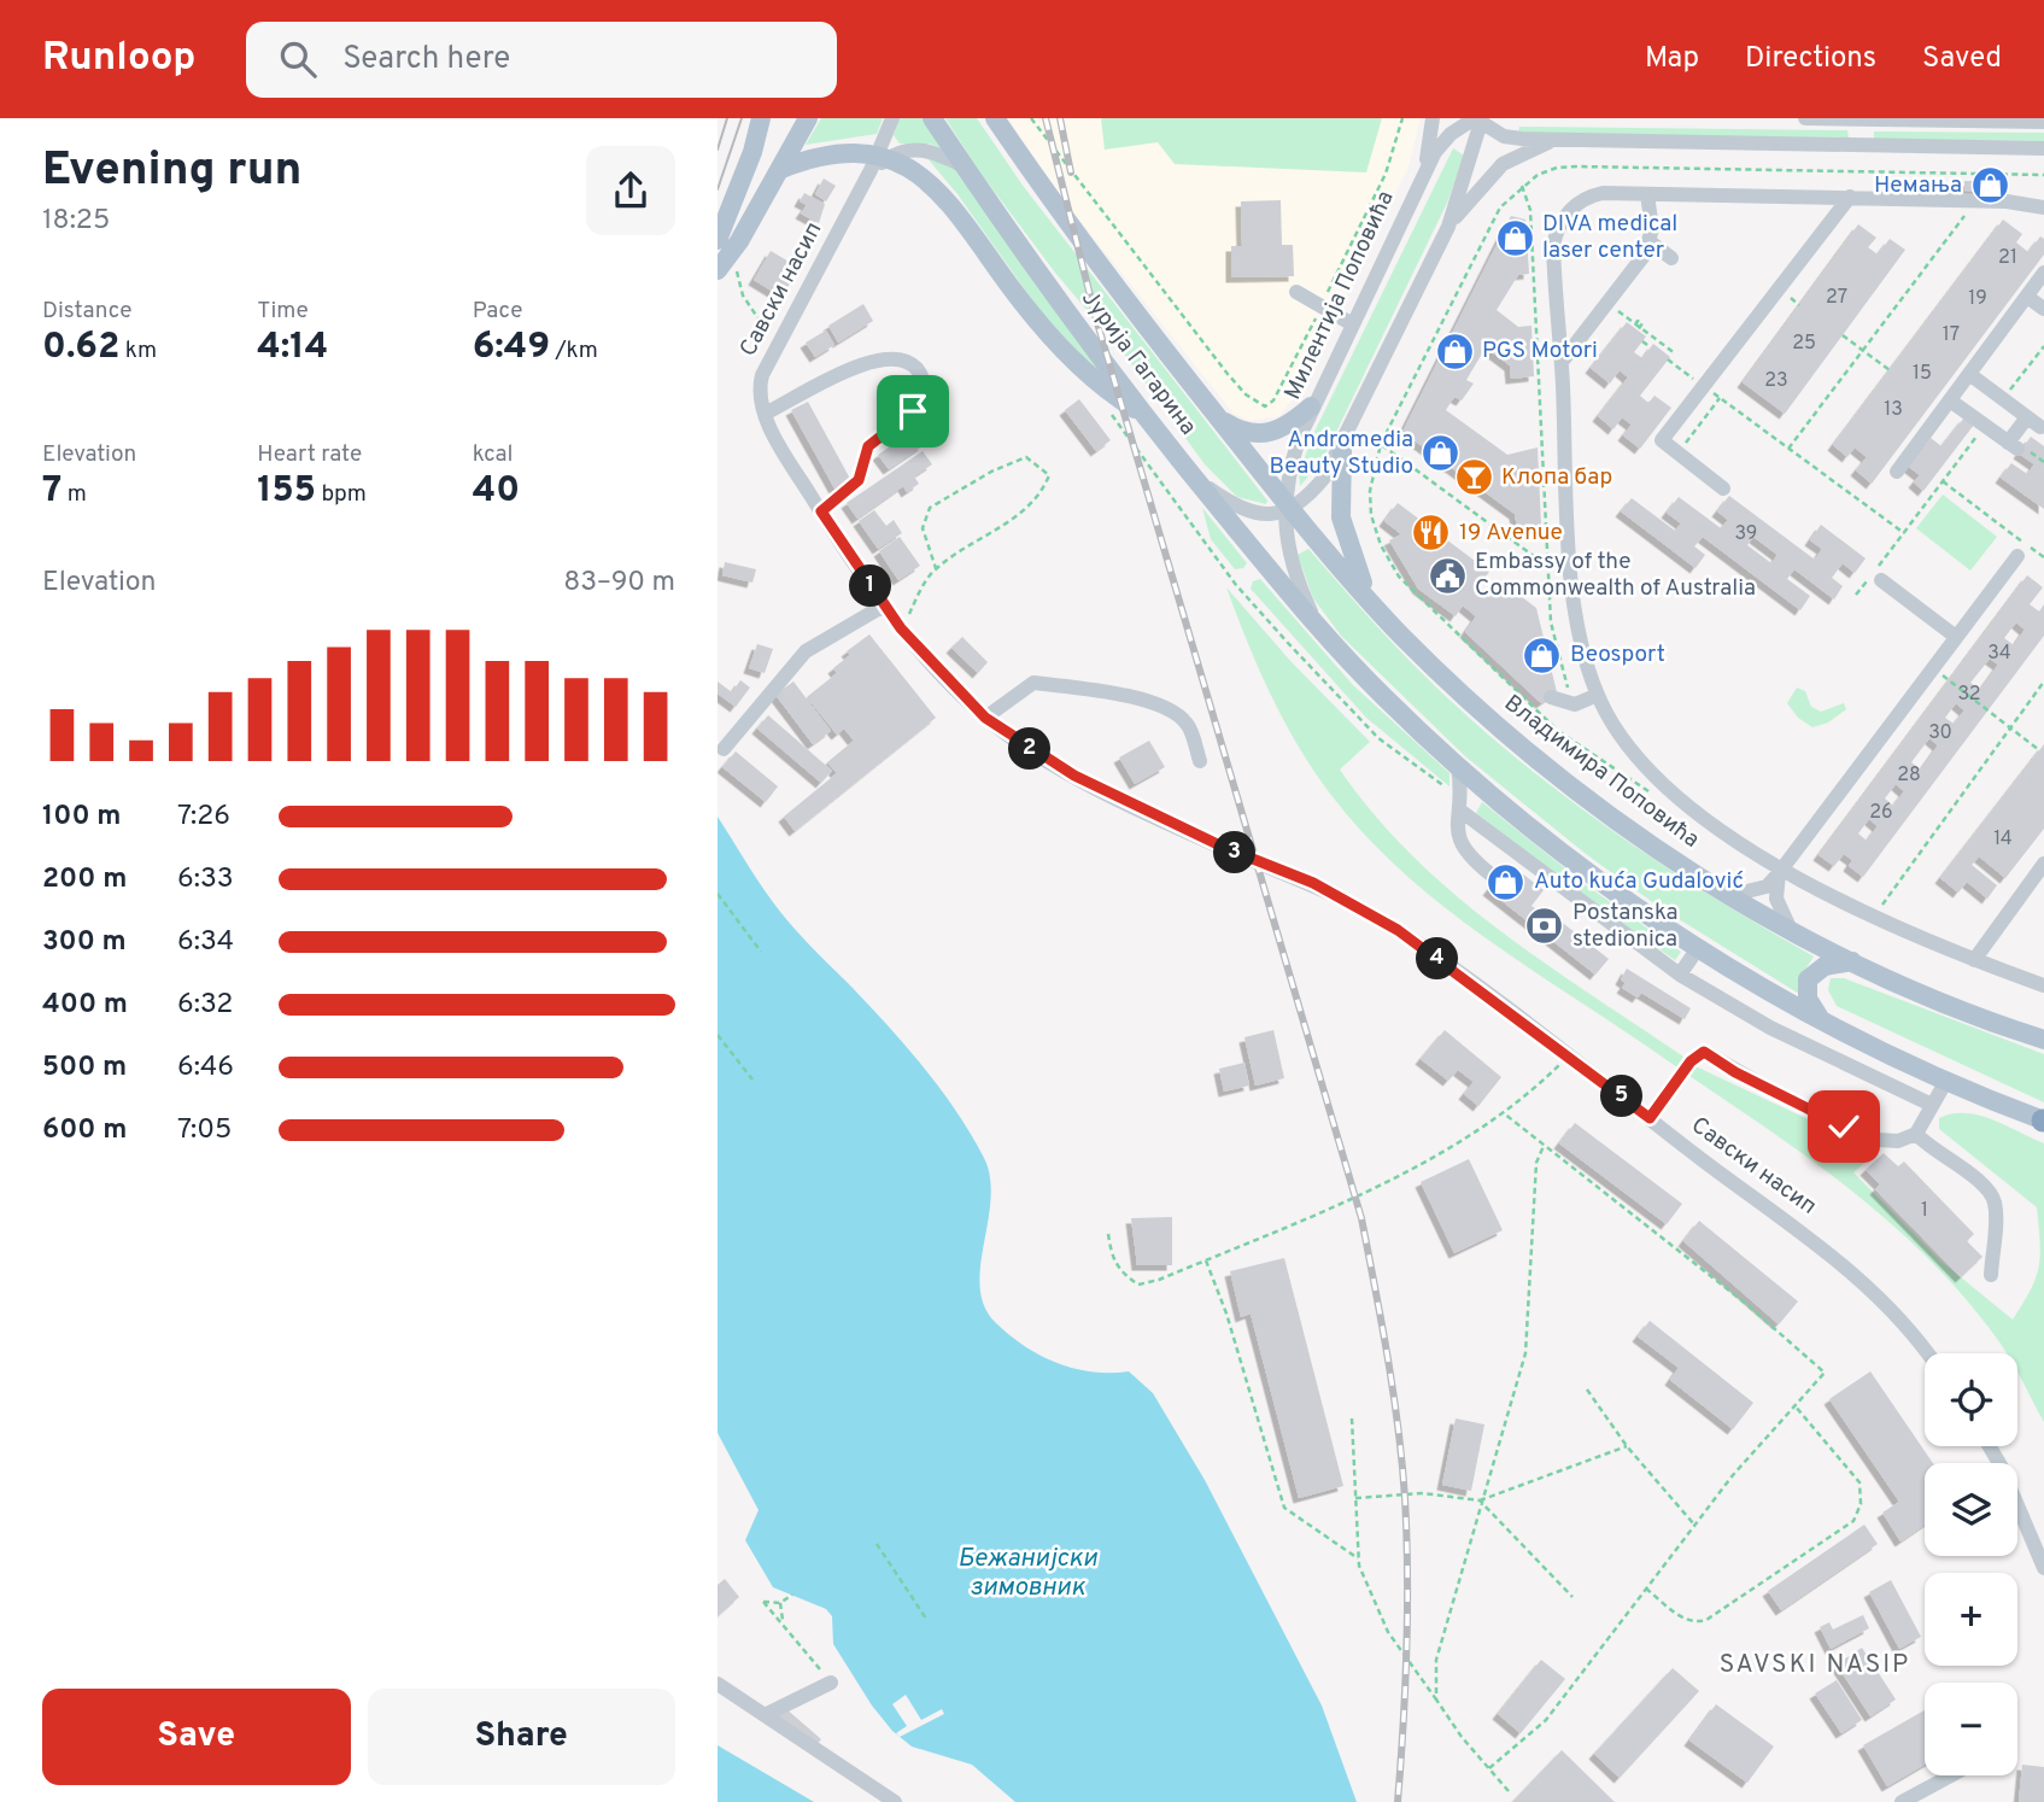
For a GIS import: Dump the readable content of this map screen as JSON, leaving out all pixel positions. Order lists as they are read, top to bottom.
{
  "streets": {
    "main road": ["Јурија Гагарина", "Владимира Поповића"],
    "street": ["Савски насип", "Милентија Поповића"]
  },
  "crossings": [
    ["Милентија Поповића", "Јурија Гагарина"],
    ["Милентија Поповића", "Владимира Поповића"],
    ["Јурија Гагарина", "Владимира Поповића"]
  ],
  "districts": ["SAVSKI NASIP"],
  "water": ["Бежанијски зимовник"],
  "places": {
    "shop": [
      "Немања",
      "DIVA medical laser center",
      "PGS Motori",
      "Andromedia Beauty Studio",
      "Beosport",
      "Auto kuća Gudalović"
    ],
    "bar": ["Клопа бар"],
    "restaurant": ["19 Avenue"],
    "public building": ["Embassy of the Commonwealth of Australia"],
    "bank": ["Postanska stedionica"]
  },
  "house_numbers": [
    "21",
    "27",
    "19",
    "17",
    "25",
    "15",
    "23",
    "13",
    "39",
    "34",
    "32",
    "30",
    "28",
    "26",
    "14",
    "1"
  ],
  "page": {
    "header": "Runloop",
    "search": "Search here",
    "nav": ["Map", "Directions", "Saved"],
    "heading": ["Evening run", "18:25"],
    "stats": [
      ["Distance", "0.62 km"],
      ["Time", "4:14"],
      ["Pace", "6:49 /km"],
      ["Elevation", "7 m"],
      ["Heart rate", "155 bpm"],
      ["kcal", "40"]
    ],
    "chart": ["Elevation", "83–90 m"],
    "pins": [
      "1",
      "2",
      "3",
      "4",
      "5"
    ],
    "list": [
      {
        "name": "100 m",
        "note": "7:26"
      },
      {
        "name": "200 m",
        "note": "6:33"
      },
      {
        "name": "300 m",
        "note": "6:34"
      },
      {
        "name": "400 m",
        "note": "6:32"
      },
      {
        "name": "500 m",
        "note": "6:46"
      },
      {
        "name": "600 m",
        "note": "7:05"
      }
    ],
    "map_buttons": ["+", "−"],
    "buttons": ["Save", "Share"]
  }
}
